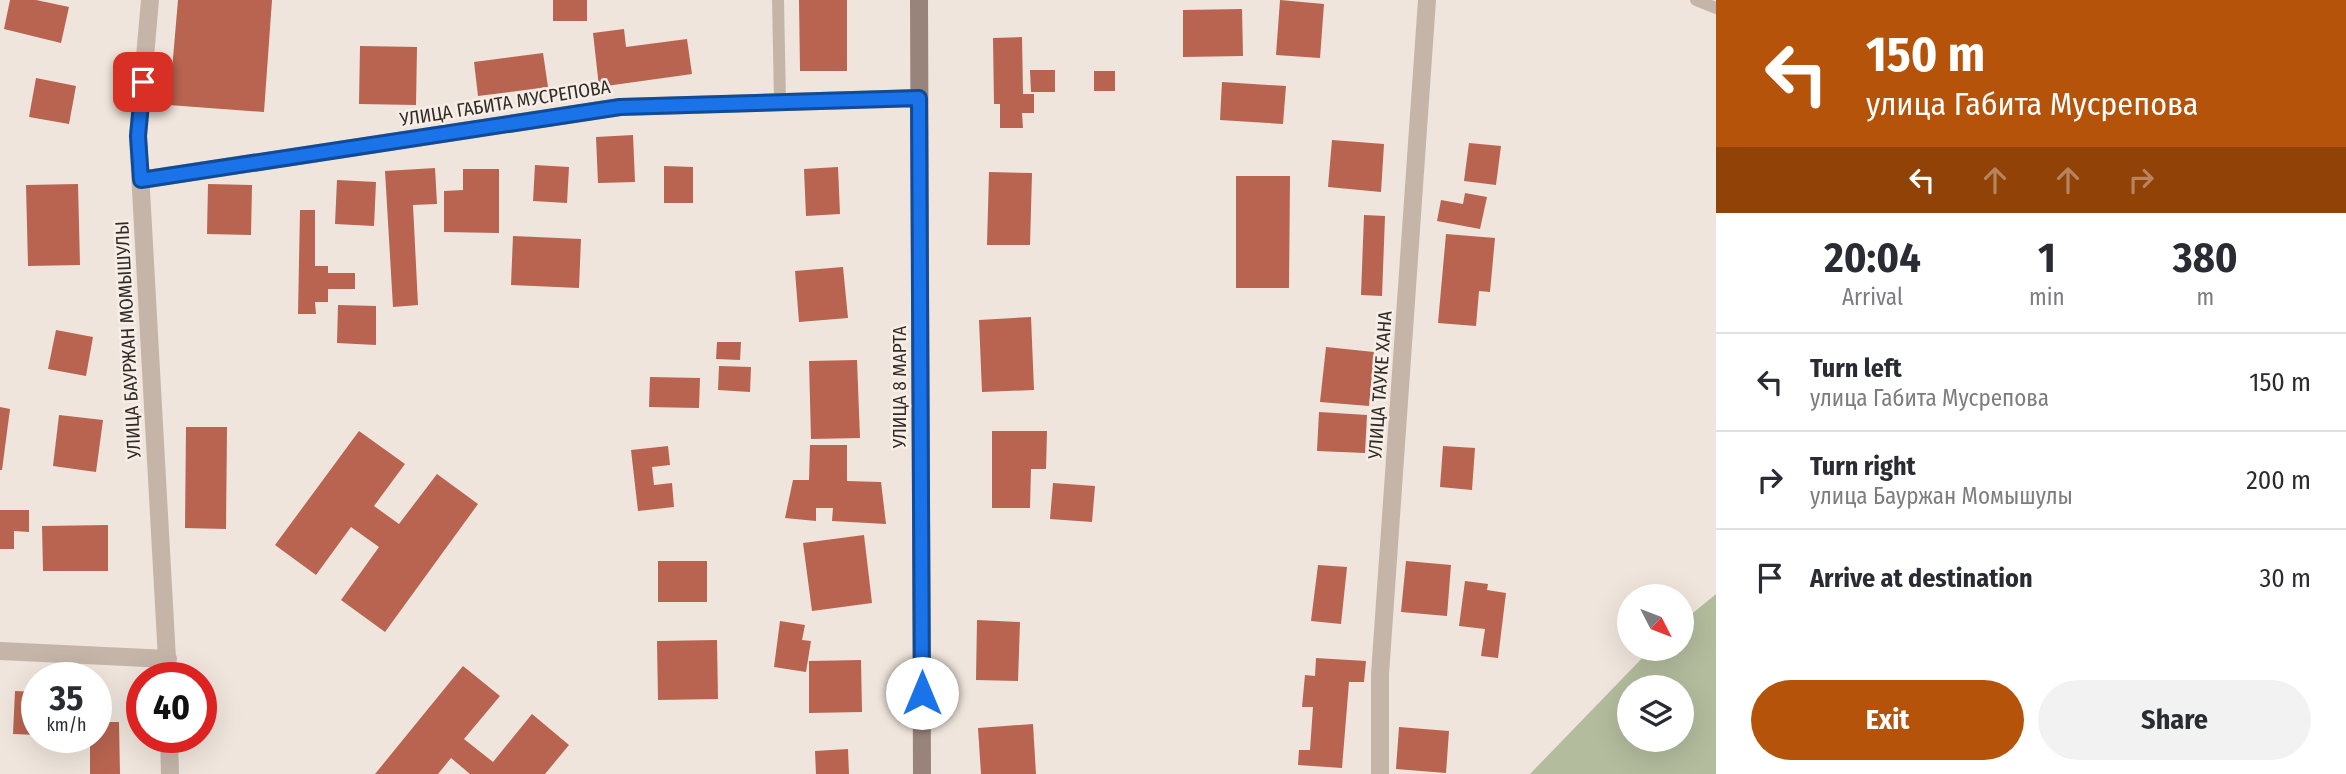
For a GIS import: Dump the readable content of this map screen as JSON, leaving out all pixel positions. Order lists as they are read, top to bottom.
{
  "streets": {
    "street": [
      "УЛИЦА ГАБИТА МУСРЕПОВА",
      "УЛИЦА БАУРЖАН МОМЫШУЛЫ",
      "УЛИЦА ТАУКЕ ХАНА",
      "УЛИЦА 8 МАРТА"
    ]
  },
  "crossings": [
    ["УЛИЦА ГАБИТА МУСРЕПОВА", "УЛИЦА БАУРЖАН МОМЫШУЛЫ"],
    ["УЛИЦА ГАБИТА МУСРЕПОВА", "УЛИЦА 8 МАРТА"]
  ],
  "north": "bottom right",
  "page": {
    "turn": ["150 m", "улица Габита Мусрепова"],
    "eta": [
      "20:04",
      "Arrival",
      "1",
      "min",
      "380",
      "m"
    ],
    "list": [
      {
        "name": "Turn left",
        "note": "улица Габита Мусрепова",
        "value": "150 m"
      },
      {
        "name": "Turn right",
        "note": "улица Бауржан Момышулы",
        "value": "200 m"
      },
      {
        "name": "Arrive at destination",
        "value": "30 m"
      }
    ],
    "speed": "35 km/h",
    "limit": "40",
    "buttons": ["Exit", "Share"]
  }
}
